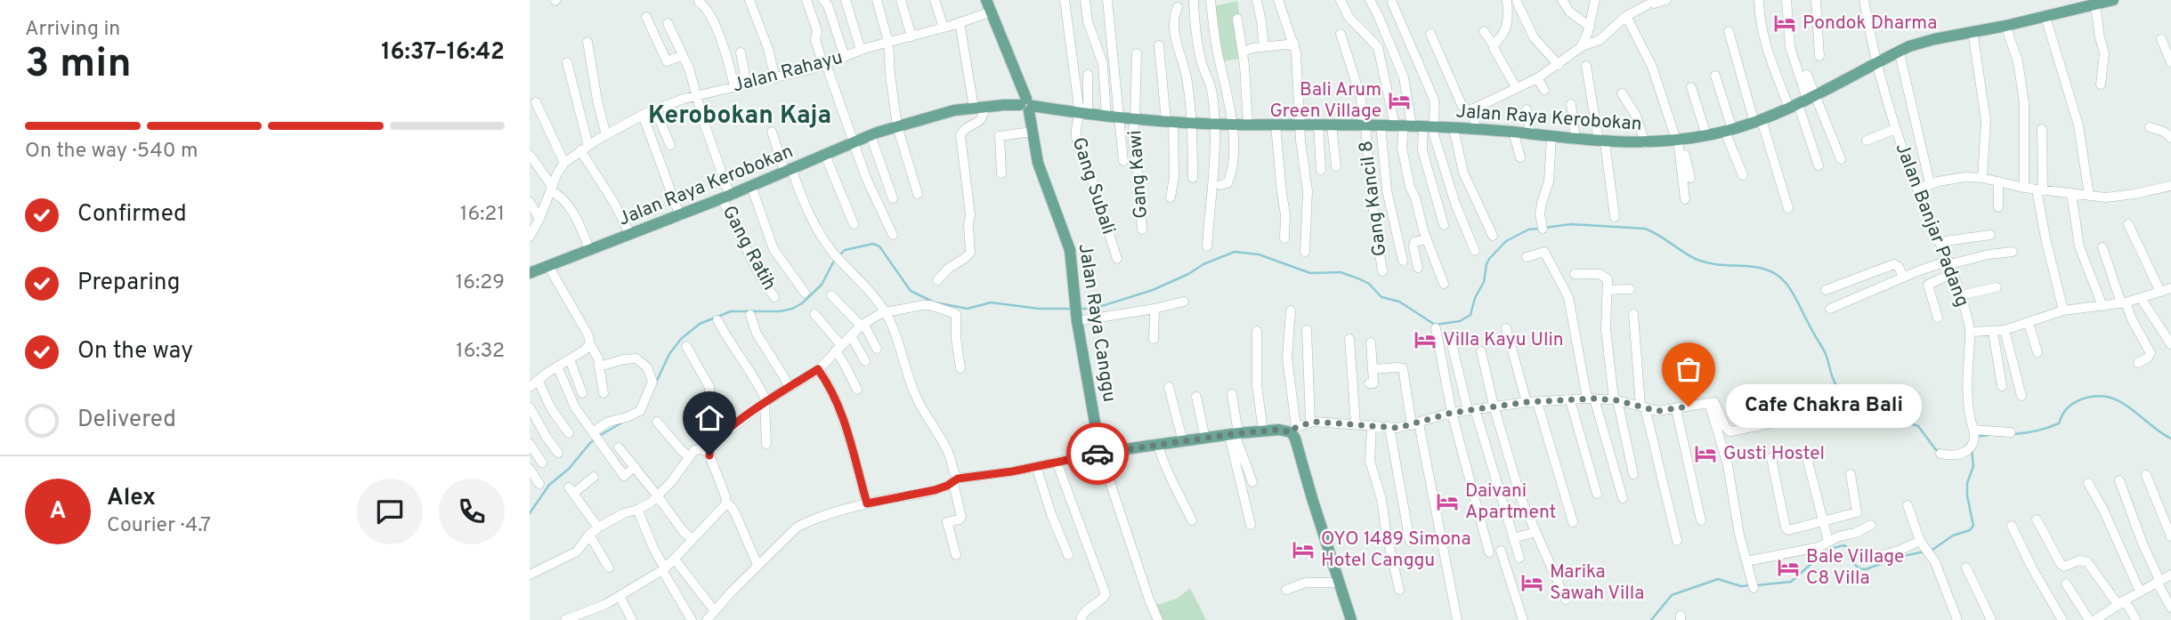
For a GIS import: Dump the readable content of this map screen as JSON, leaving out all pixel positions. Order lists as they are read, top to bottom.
{
  "streets": {
    "main road": ["Jalan Raya Kerobokan", "Jalan Raya Canggu"],
    "street": [
      "Jalan Rahayu",
      "Gang Kawi",
      "Gang Subali",
      "Gang Kancil 8",
      "Jalan Banjar Padang",
      "Gang Ratih"
    ]
  },
  "crossings": [
    ["Jalan Rahayu", "Gang Ratih"],
    ["Jalan Rahayu", "Jalan Raya Canggu"],
    ["Jalan Raya Kerobokan", "Gang Kawi"],
    ["Jalan Raya Kerobokan", "Gang Subali"],
    ["Jalan Raya Kerobokan", "Gang Kancil 8"],
    ["Jalan Raya Kerobokan", "Jalan Banjar Padang"],
    ["Jalan Raya Kerobokan", "Gang Ratih"],
    ["Jalan Raya Kerobokan", "Jalan Raya Canggu"]
  ],
  "districts": ["Kerobokan Kaja"],
  "places": {
    "hotel": [
      "Pondok Dharma",
      "Bali Arum Green Village",
      "Villa Kayu Ulin",
      "Gusti Hostel",
      "Daivani Apartment",
      "OYO 1489 Simona Hotel Canggu",
      "Bale Village C8 Villa",
      "Marika Sawah Villa"
    ],
    "other": ["Cafe Chakra Bali"]
  },
  "page": {
    "heading": ["3 min", "Arriving in", "16:37–16:42"],
    "panel": ["Alex", "Courier · 4.7"],
    "bar": "On the way · 540 m",
    "list": [
      ["Confirmed", "16:21"],
      ["Preparing", "16:29"],
      ["On the way", "16:32"],
      "Delivered"
    ],
    "bubble": "Cafe Chakra Bali",
    "round": "A"
  }
}
